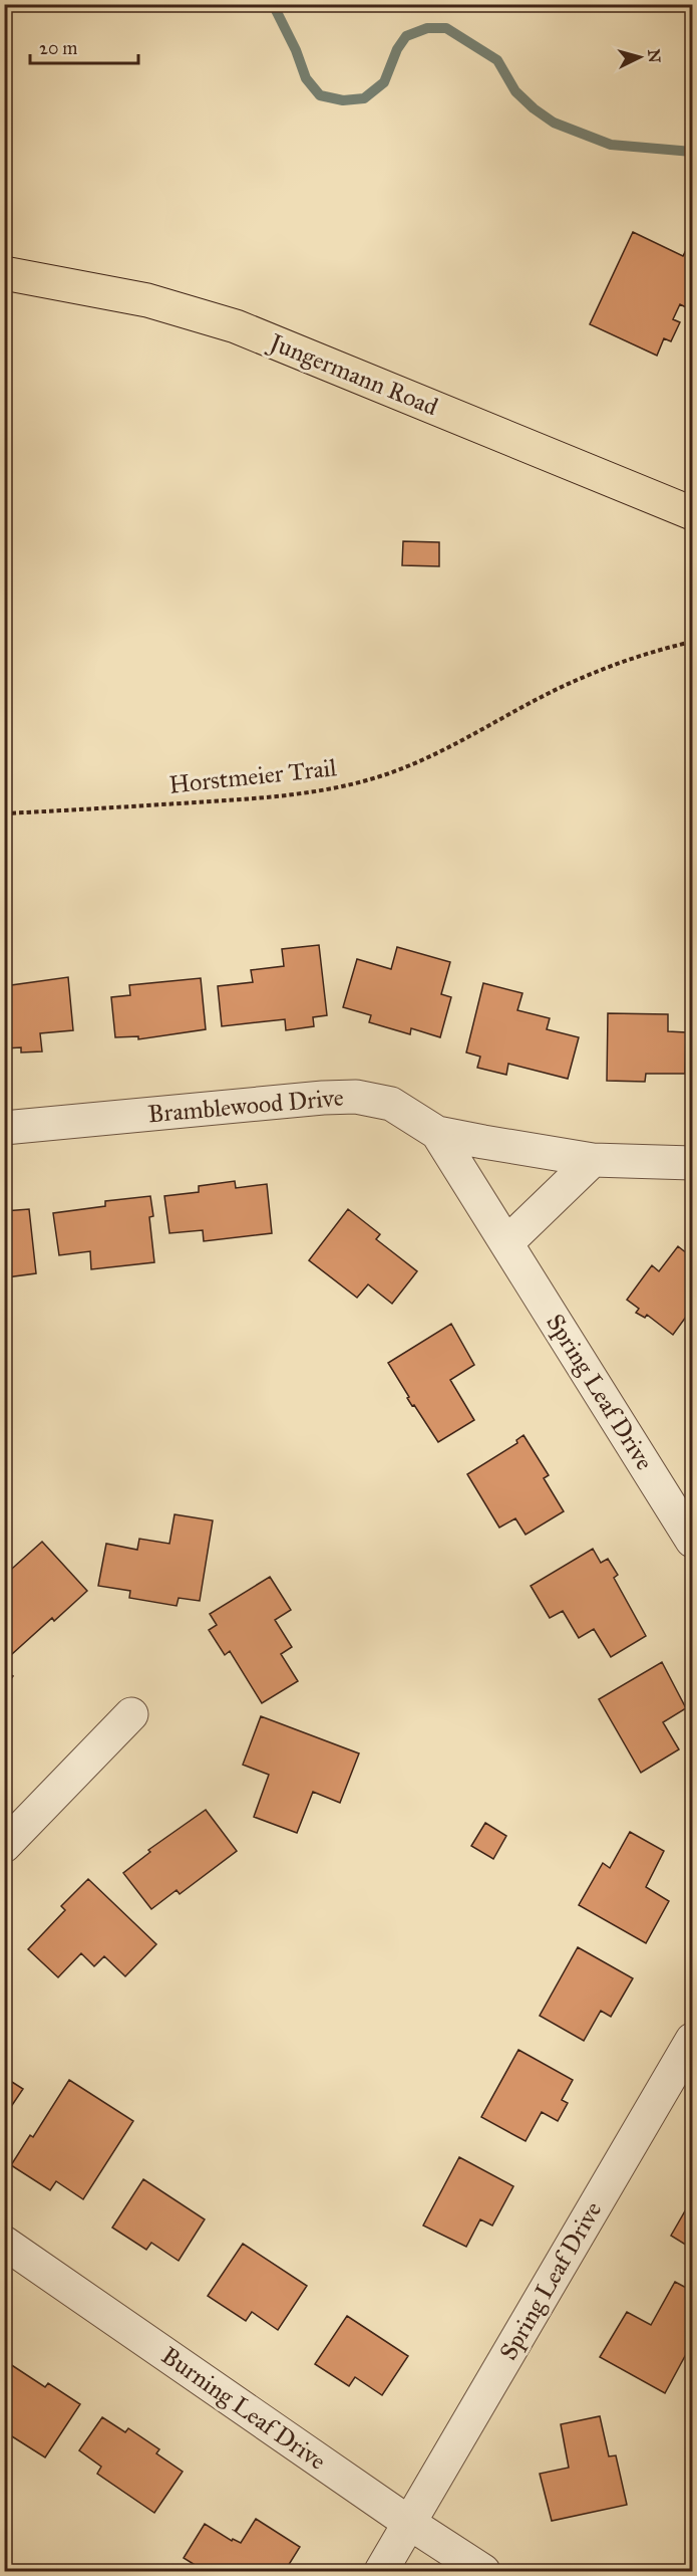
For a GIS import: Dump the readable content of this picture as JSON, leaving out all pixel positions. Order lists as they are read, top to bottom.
{
  "streets": {
    "main road": ["Jungermann Road"],
    "street": ["Bramblewood Drive", "Spring Leaf Drive", "Burning Leaf Drive"],
    "path": ["Horstmeier Trail"]
  },
  "crossings": [
    ["Bramblewood Drive", "Spring Leaf Drive"],
    ["Spring Leaf Drive", "Burning Leaf Drive"]
  ],
  "scale_bar": "20 m",
  "north": "right"
}
